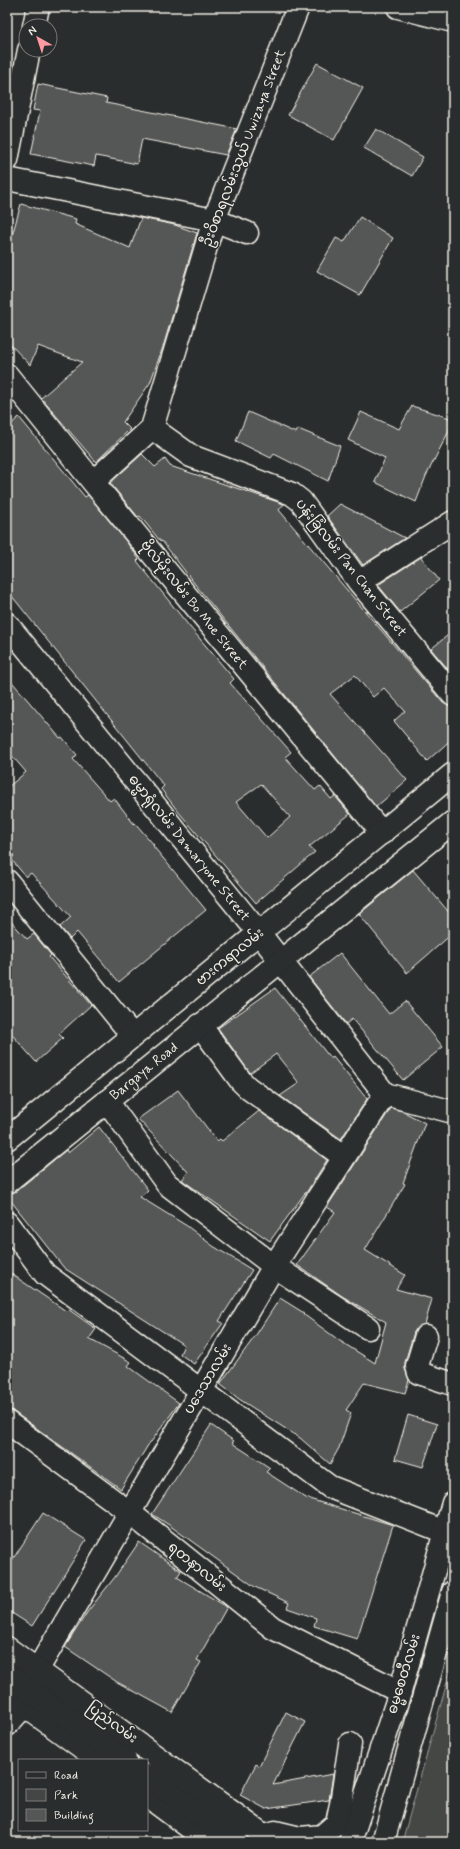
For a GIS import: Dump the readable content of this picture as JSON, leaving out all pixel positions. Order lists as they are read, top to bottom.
{
  "streets": {
    "main road": [
      "ဦးဝိစာရလမ်းသွယ် Uwizaya Street",
      "ပန်းခြံလမ်း Pan Chan Street",
      "ဗိုလ်မိုးလမ်း Bo Moe Street",
      "ဓမ္မာရုံလမ်း Damaryone Street",
      "ဗားကရာလမ်း",
      "Bargaya Road",
      "ပဒေသာလမ်း",
      "ရတနာလမ်း",
      "ဓမ္မစေတီလမ်း",
      "ပြည်လမ်း"
    ]
  },
  "crossings": [
    ["ဦးဝိစာရလမ်းသွယ် Uwizaya Street", "ပန်းခြံလမ်း Pan Chan Street"],
    ["ဗိုလ်မိုးလမ်း Bo Moe Street", "ဗားကရာလမ်း"],
    ["ဓမ္မာရုံလမ်း Damaryone Street", "ဗားကရာလမ်း"],
    ["ဓမ္မာရုံလမ်း Damaryone Street", "Bargaya Road"],
    ["ဓမ္မာရုံလမ်း Damaryone Street", "ပဒေသာလမ်း"],
    ["ပဒေသာလမ်း", "ရတနာလမ်း"],
    ["ပဒေသာလမ်း", "ပြည်လမ်း"],
    ["ရတနာလမ်း", "ဓမ္မစေတီလမ်း"]
  ],
  "legend": ["Road", "Park", "Building"],
  "north": "top left"
}
